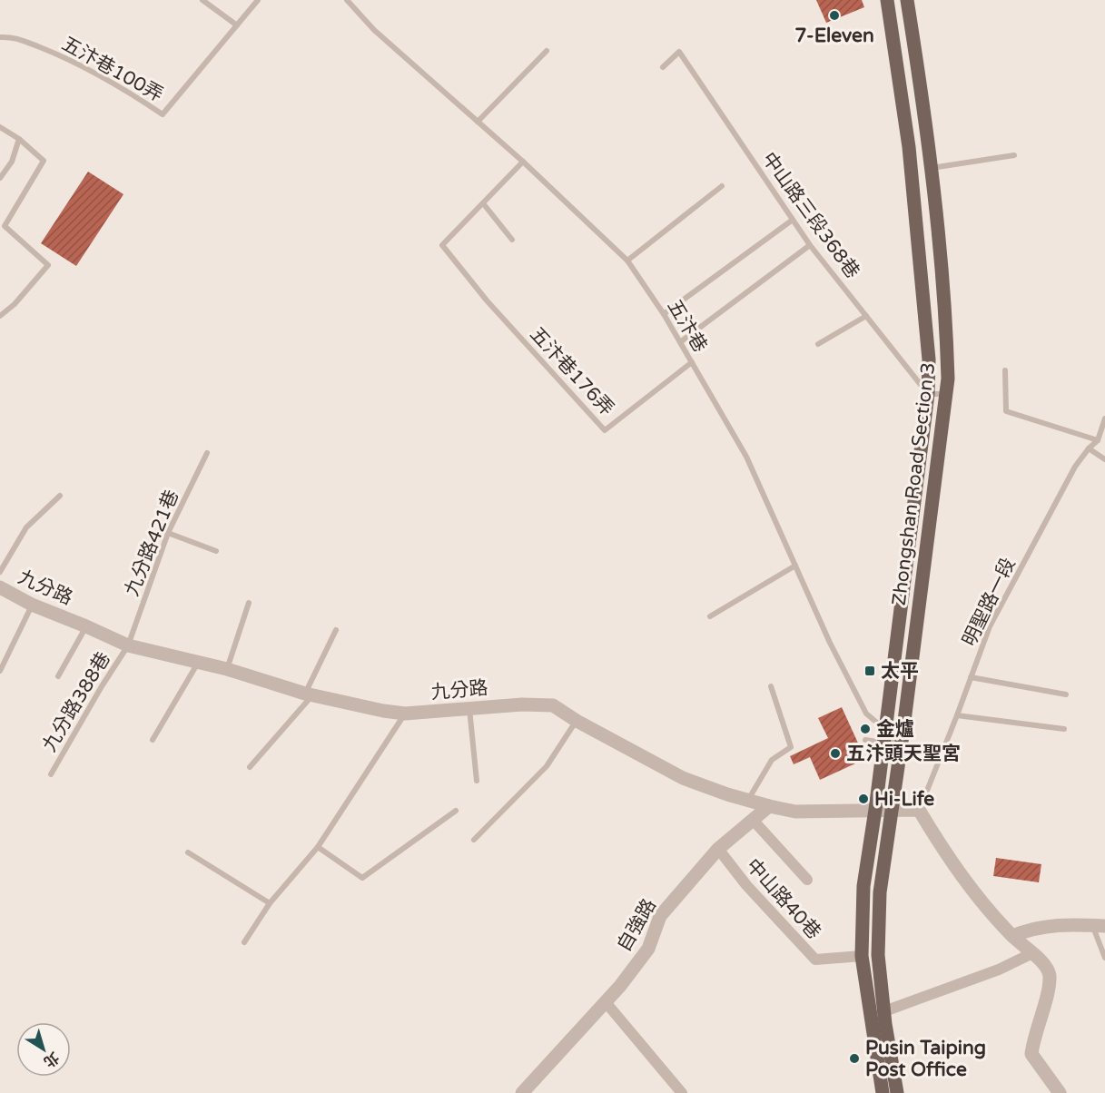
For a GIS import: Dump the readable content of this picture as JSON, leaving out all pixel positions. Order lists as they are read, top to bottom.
{
  "streets": {
    "main road": ["Zhongshan Road Section 3"],
    "street": ["九分路", "中山路40巷", "自強路"],
    "lane": [
      "五汴巷100弄",
      "中山路三段368巷",
      "五汴巷",
      "五汴巷176弄",
      "九分路421巷",
      "明聖路一段",
      "九分路388巷"
    ]
  },
  "crossings": [
    ["中山路三段368巷", "Zhongshan Road Section 3"],
    ["五汴巷", "五汴巷176弄"],
    ["五汴巷", "Zhongshan Road Section 3"],
    ["Zhongshan Road Section 3", "九分路"],
    ["Zhongshan Road Section 3", "中山路40巷"],
    ["九分路421巷", "九分路"],
    ["九分路421巷", "九分路388巷"],
    ["九分路", "明聖路一段"],
    ["九分路", "九分路388巷"],
    ["九分路", "自強路"],
    ["中山路40巷", "自強路"]
  ],
  "places": {
    "other": [
      "7-Eleven",
      "金爐",
      "五汴頭天聖宮",
      "Hi-Life",
      "Pusin Taiping Post Office"
    ],
    "transit": ["太平"]
  },
  "north": "bottom right"
}
